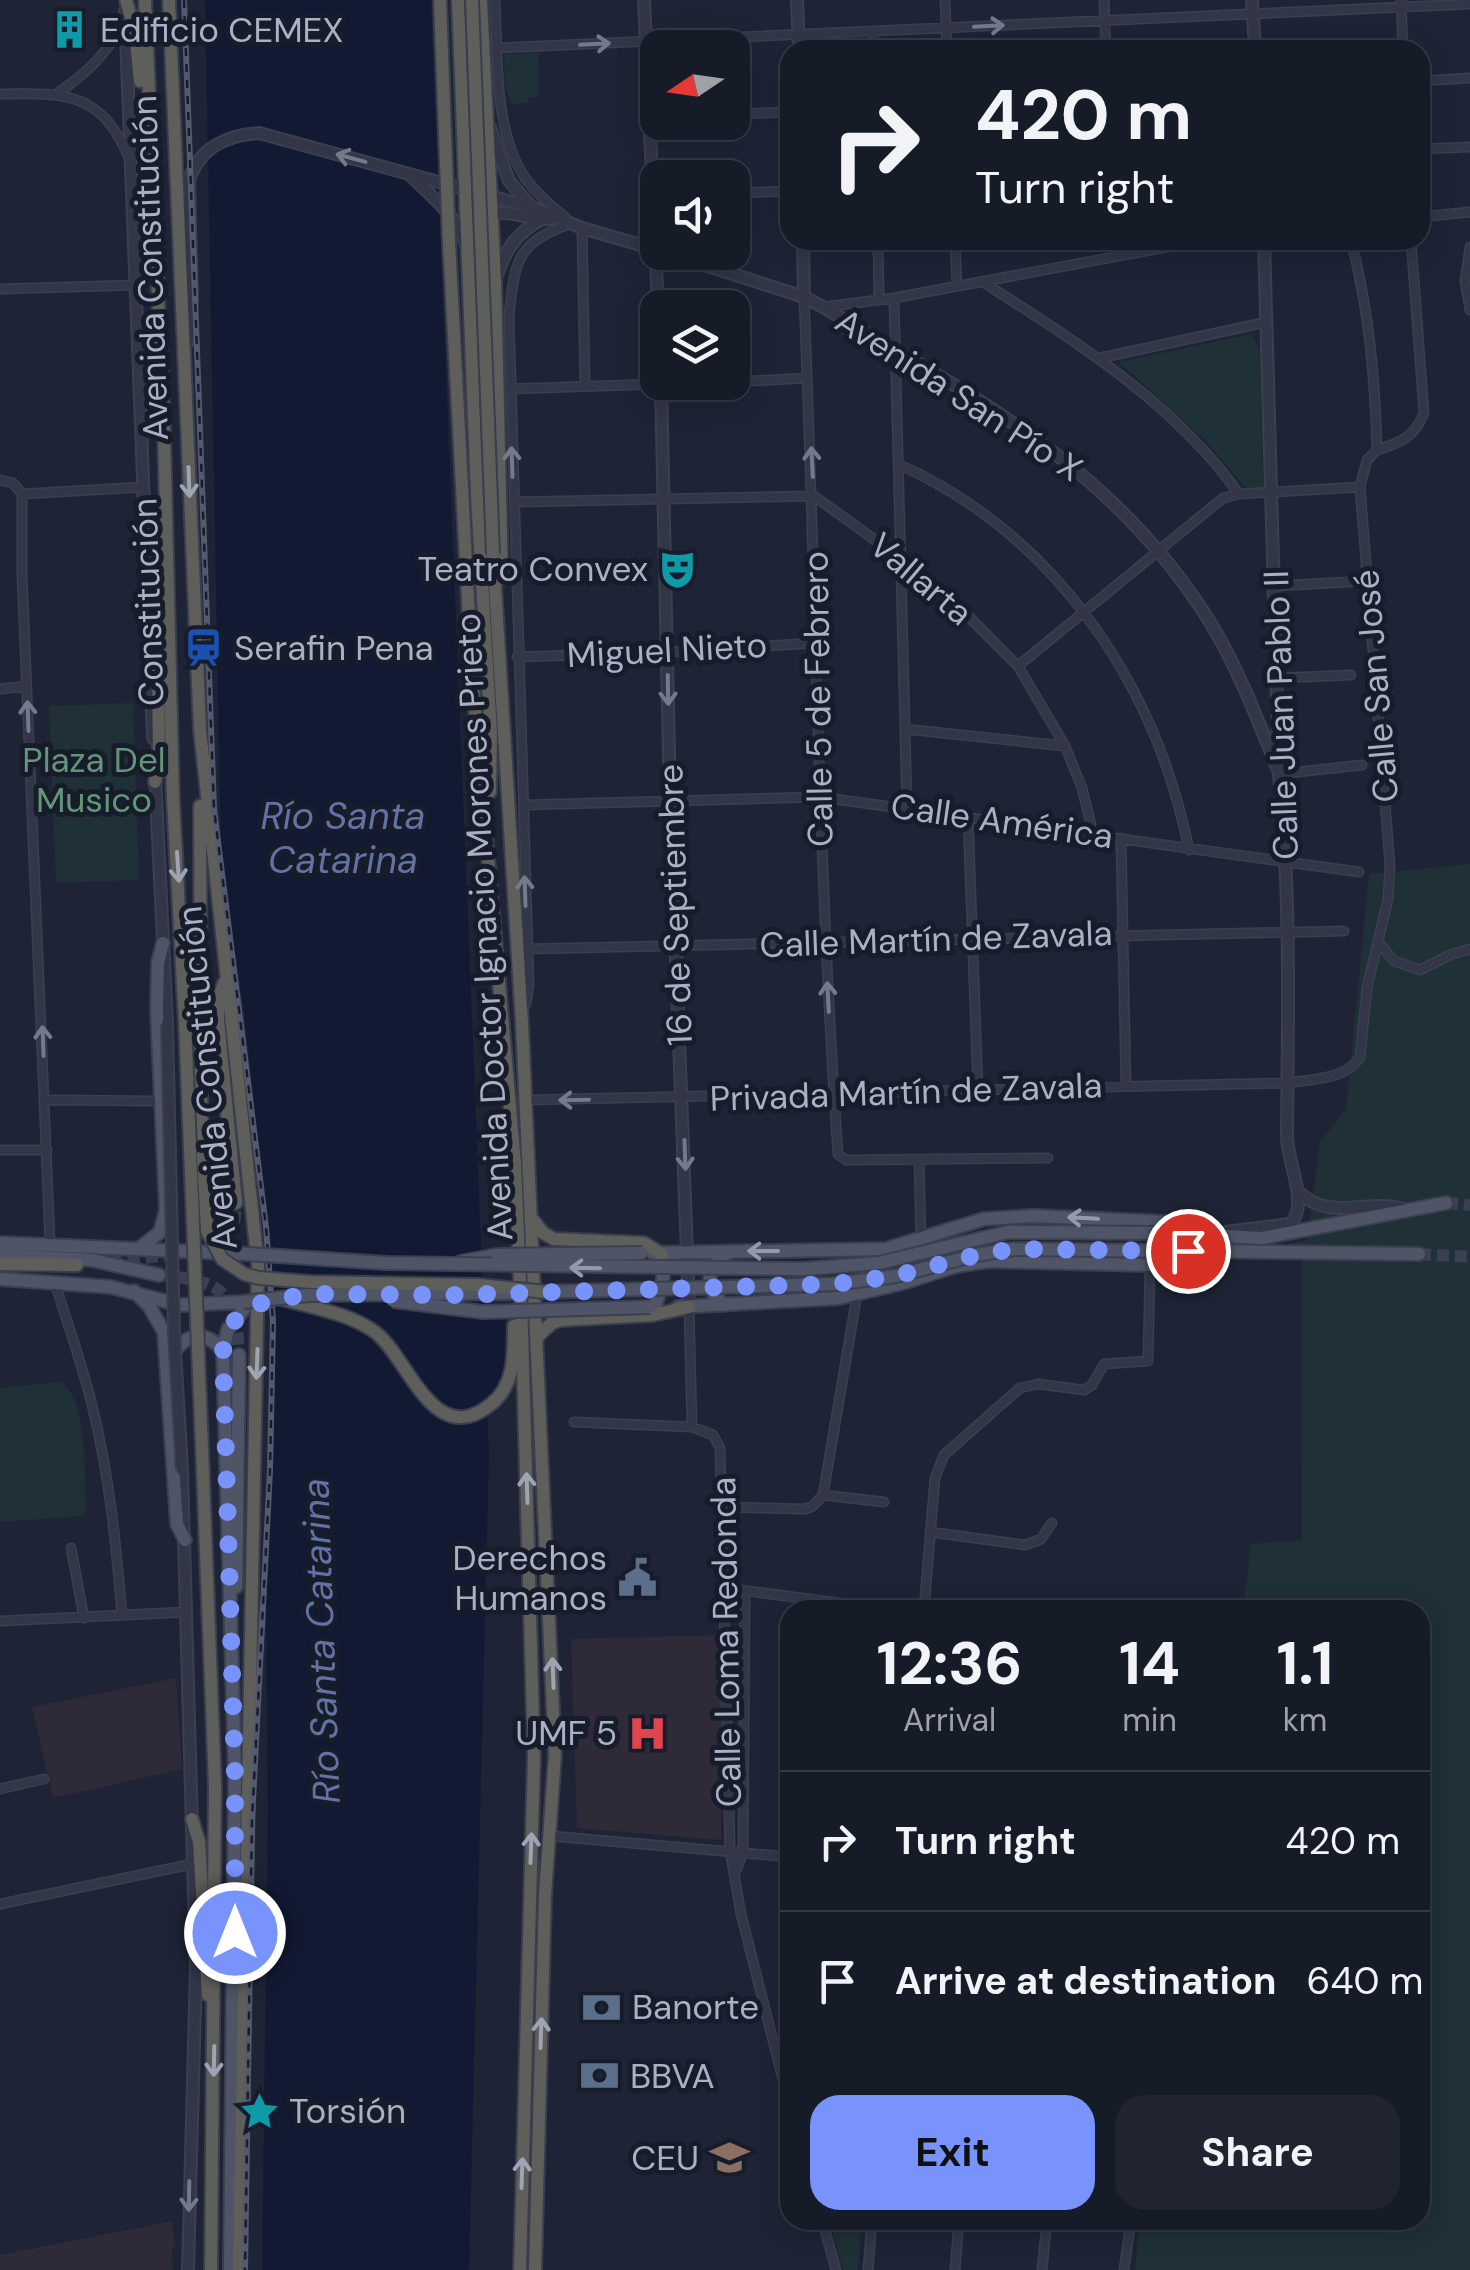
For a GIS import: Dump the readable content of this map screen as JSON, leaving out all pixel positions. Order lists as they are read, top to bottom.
{
  "streets": {
    "highway": ["Avenida Constitución", "Avenida Doctor Ignacio Morones Prieto"],
    "street": [
      "Avenida San Pío X",
      "Vallarta",
      "Constitución",
      "Miguel Nieto",
      "Calle San José",
      "Calle 5 de Febrero",
      "Calle Juan Pablo II",
      "Calle América",
      "16 de Septiembre",
      "Calle Martín de Zavala",
      "Privada Martín de Zavala",
      "Calle Loma Redonda"
    ]
  },
  "crossings": [
    ["Avenida Constitución", "Avenida San Pío X"],
    ["Avenida San Pío X", "Calle 5 de Febrero"],
    ["Avenida San Pío X", "Calle Juan Pablo II"],
    ["Vallarta", "Calle 5 de Febrero"],
    ["Vallarta", "Calle América"],
    ["Miguel Nieto", "Calle 5 de Febrero"],
    ["Miguel Nieto", "16 de Septiembre"],
    ["Calle San José", "Calle Juan Pablo II"],
    ["Calle San José", "Privada Martín de Zavala"],
    ["Calle 5 de Febrero", "Calle América"],
    ["Calle 5 de Febrero", "Calle Martín de Zavala"],
    ["Calle 5 de Febrero", "Privada Martín de Zavala"],
    ["Calle Juan Pablo II", "Calle América"],
    ["Calle Juan Pablo II", "Calle Martín de Zavala"],
    ["Calle Juan Pablo II", "Privada Martín de Zavala"],
    ["Calle América", "16 de Septiembre"],
    ["16 de Septiembre", "Calle Martín de Zavala"],
    ["16 de Septiembre", "Privada Martín de Zavala"],
    ["16 de Septiembre", "Calle Loma Redonda"],
    ["Avenida Doctor Ignacio Morones Prieto", "Privada Martín de Zavala"]
  ],
  "one_way": ["Avenida Doctor Ignacio Morones Prieto"],
  "water": ["Río Santa Catarina"],
  "parks": ["Plaza Del Musico"],
  "places": {
    "building": ["Edificio CEMEX"],
    "theatre": ["Teatro Convex"],
    "station": ["Serafin Pena"],
    "public building": ["Derechos Humanos"],
    "hospital": ["UMF 5"],
    "bank": ["Banorte", "BBVA"],
    "place": ["Torsión"],
    "school or university": ["CEU"]
  },
  "north": "left",
  "page": {
    "turn": ["420 m", "Turn right"],
    "eta": [
      "12:36",
      "Arrival",
      "14",
      "min",
      "1.1",
      "km"
    ],
    "list": [
      {
        "name": "Turn right",
        "value": "420 m"
      },
      {
        "name": "Arrive at destination",
        "value": "640 m"
      }
    ],
    "buttons": ["Exit", "Share"]
  }
}
